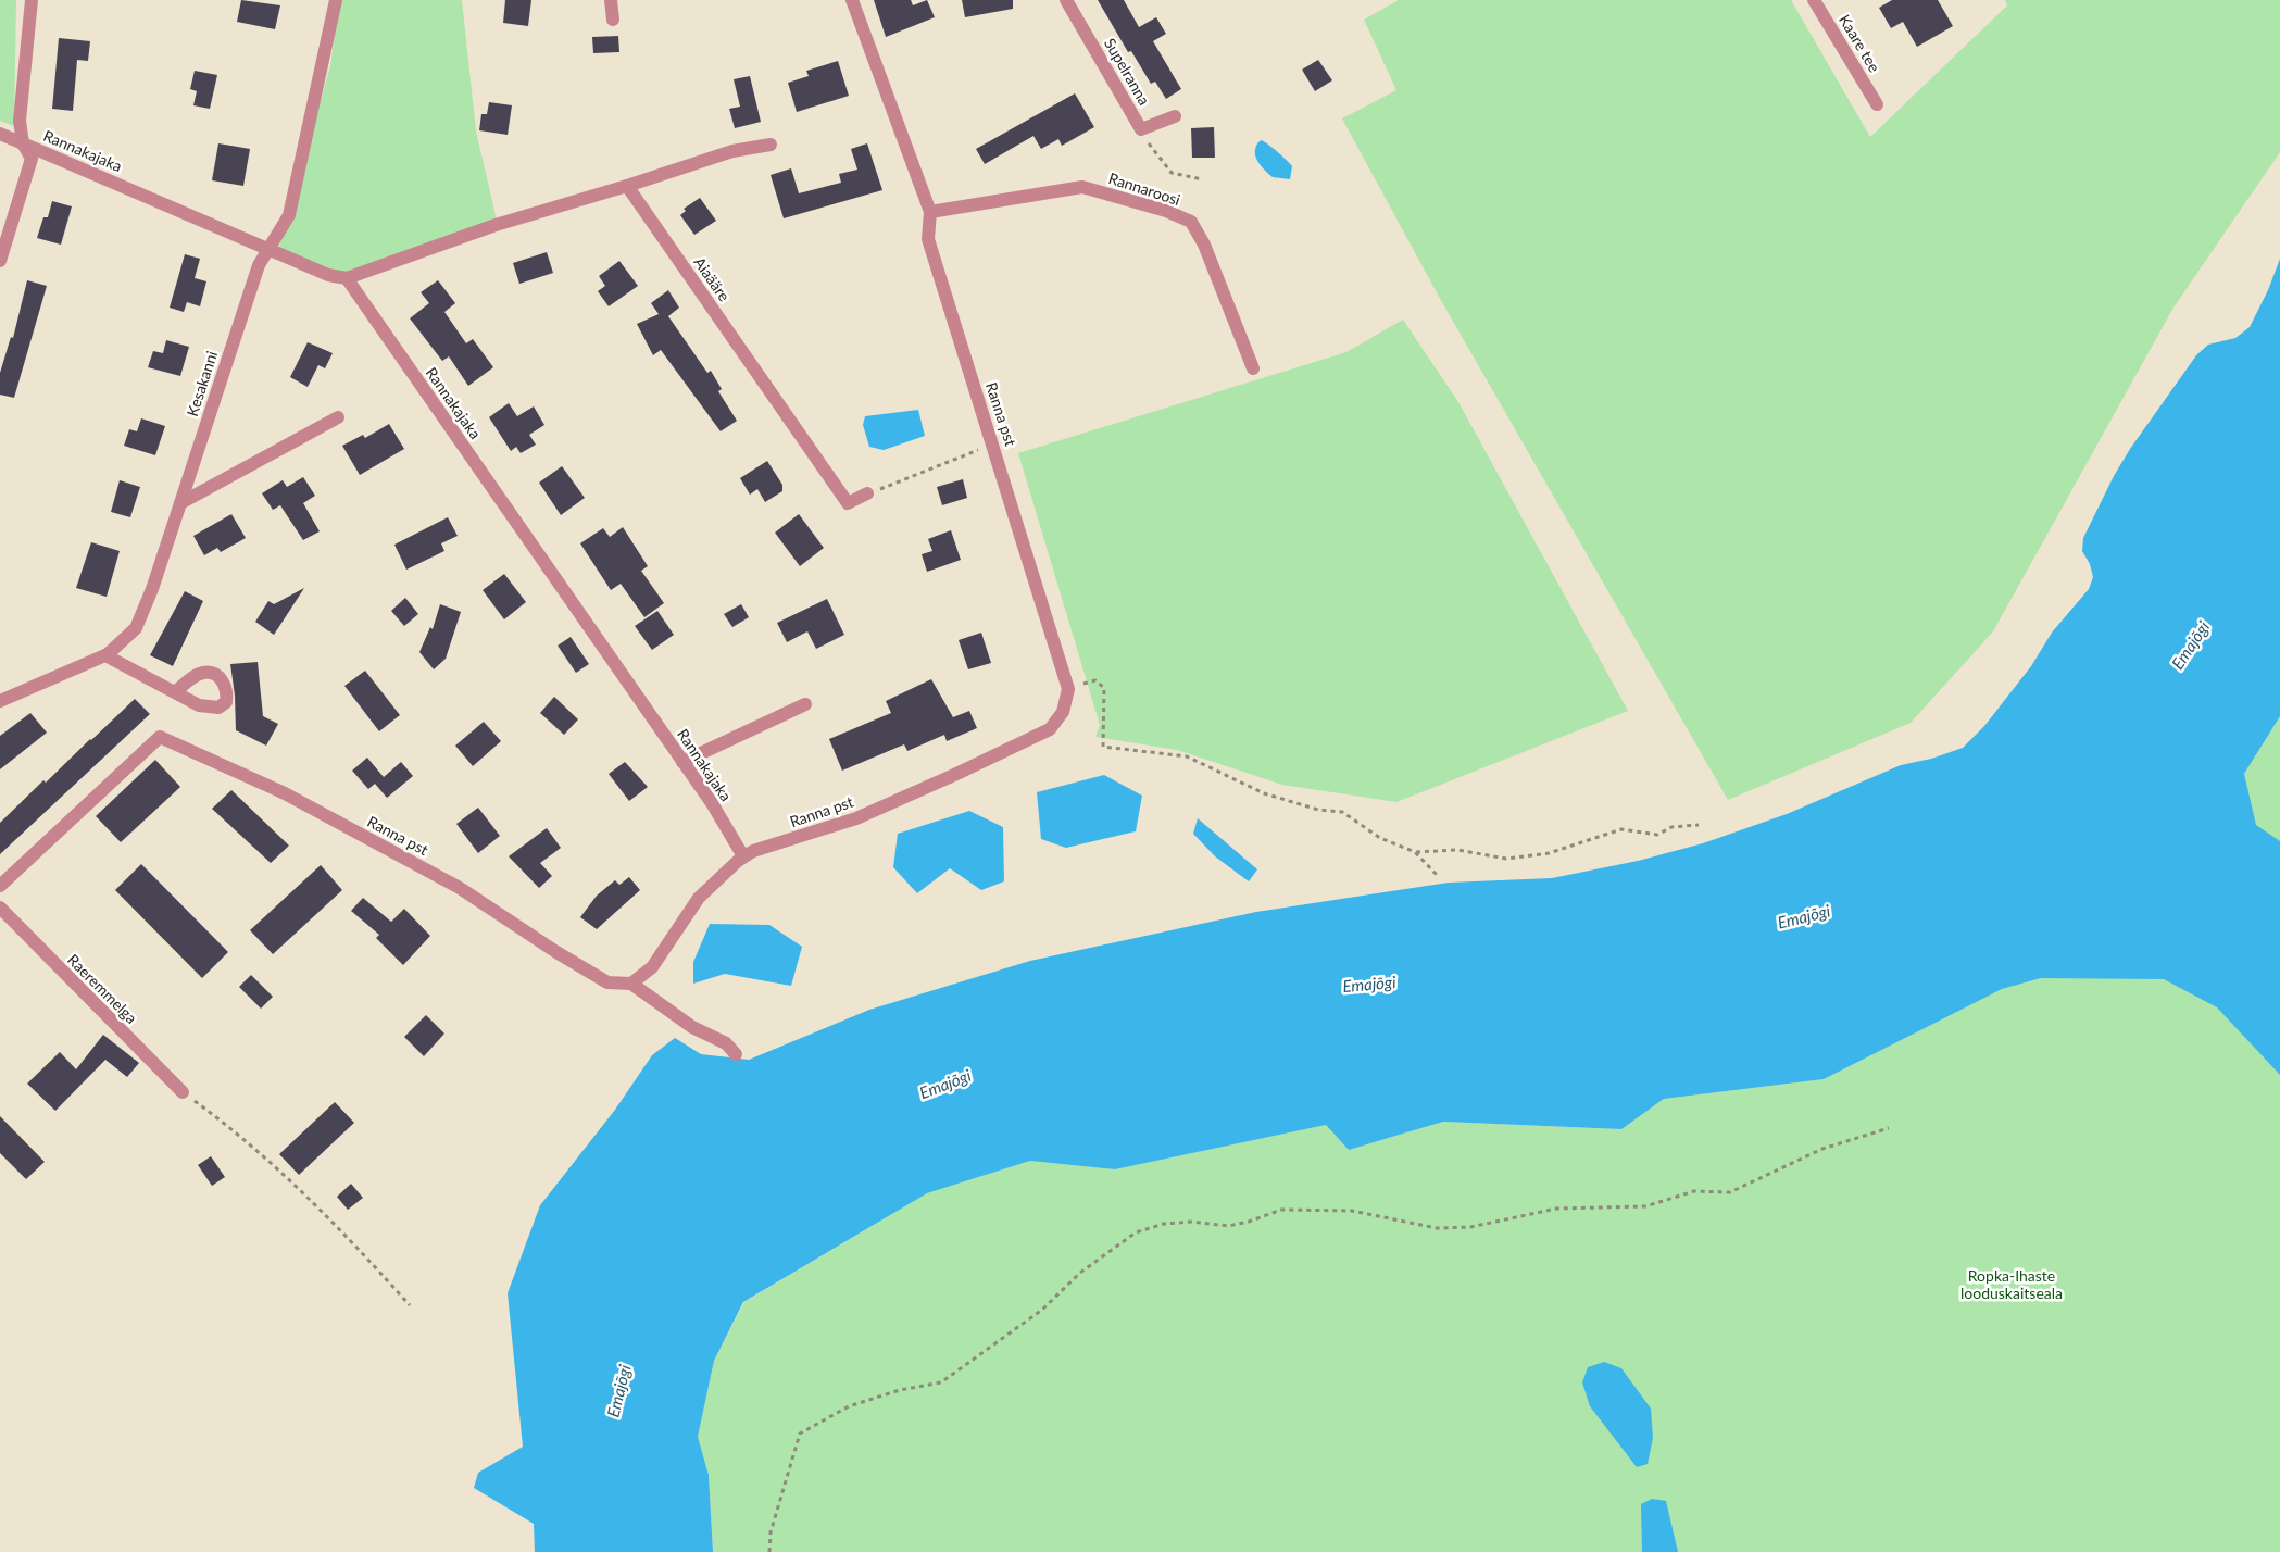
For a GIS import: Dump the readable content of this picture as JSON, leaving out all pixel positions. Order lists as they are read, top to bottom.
{
  "streets": {
    "street": [
      "Kaare tee",
      "Supelranna",
      "Rannakajaka",
      "Rannaroosi",
      "Aiaääre",
      "Kesakanni",
      "Ranna pst",
      "Raeremmelga"
    ]
  },
  "crossings": [
    ["Rannakajaka", "Kesakanni"],
    ["Rannakajaka", "Ranna pst"],
    ["Rannaroosi", "Ranna pst"]
  ],
  "water": ["Emajõgi"],
  "parks": ["Ropka-Ihaste looduskaitseala"]
}
